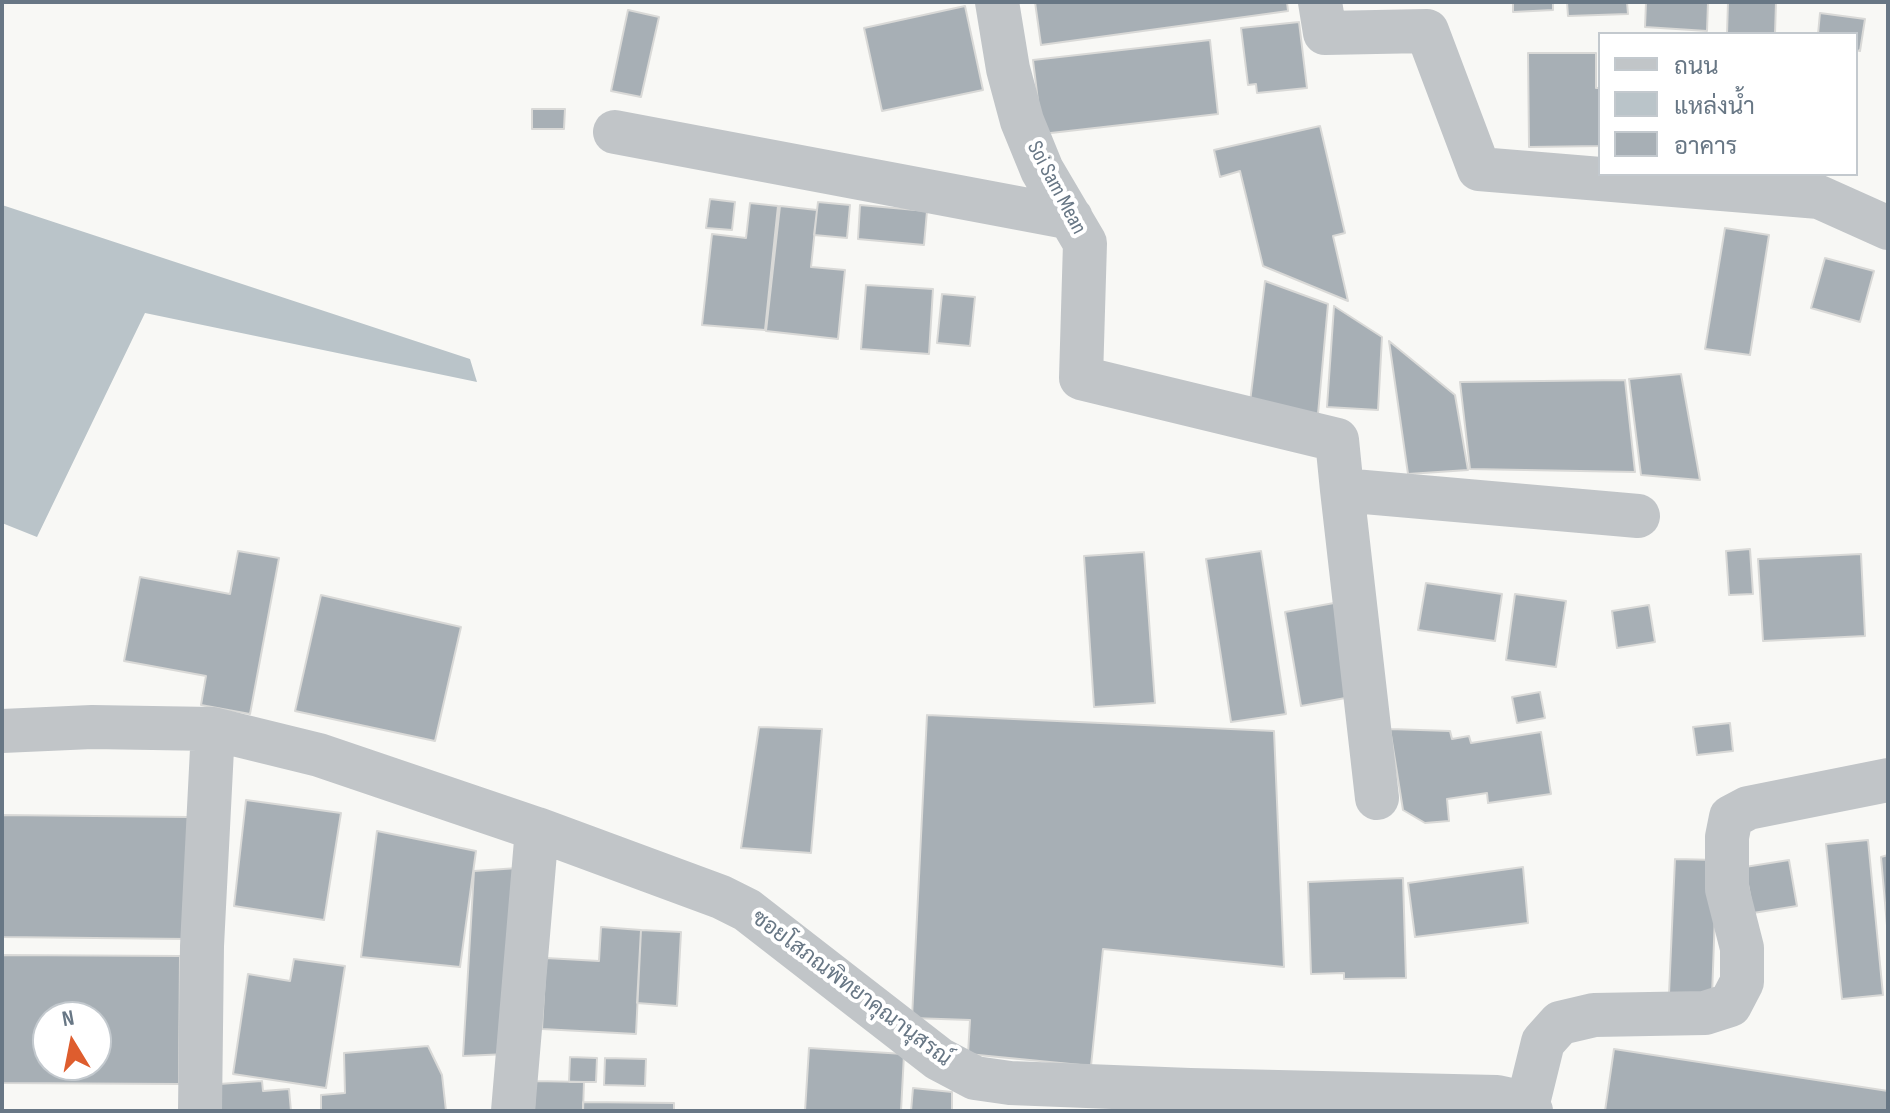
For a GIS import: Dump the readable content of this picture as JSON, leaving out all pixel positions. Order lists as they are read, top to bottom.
{
  "streets": {
    "street": ["Soi Sam Mean", "ซอยโสภณพิทยาคุณานุสรณ์"]
  },
  "legend": ["ถนน", "แหล่งน้ำ", "อาคาร"],
  "north": "top"
}
